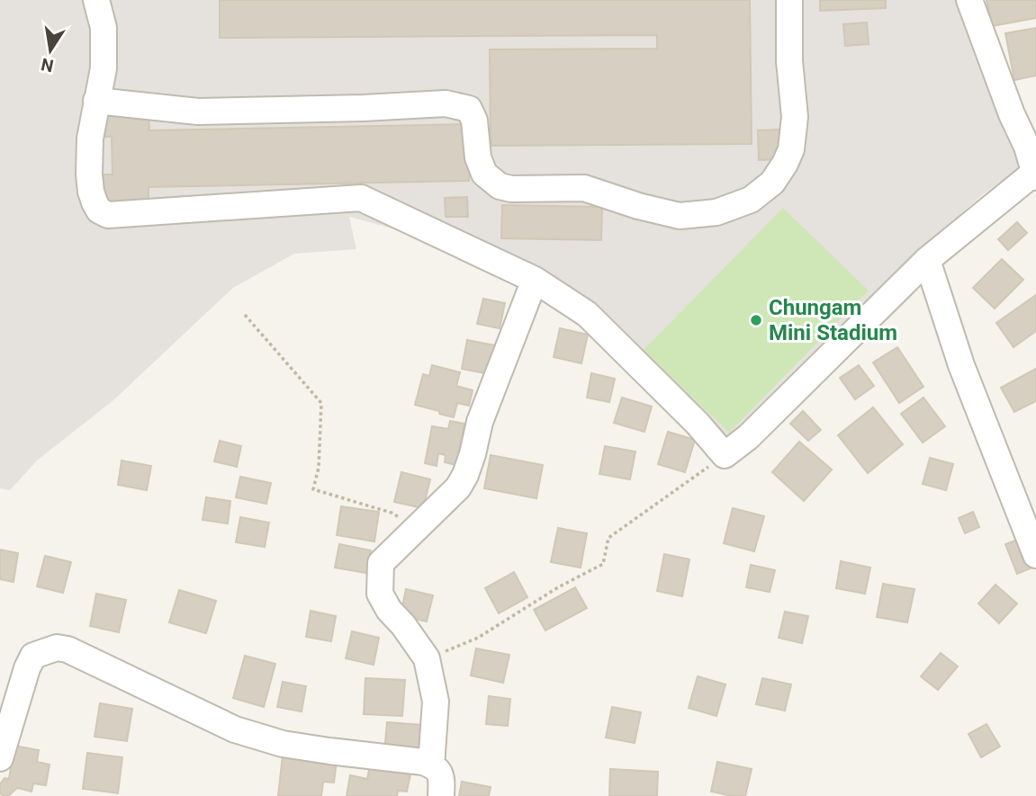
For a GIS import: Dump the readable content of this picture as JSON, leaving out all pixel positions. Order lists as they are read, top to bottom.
{
  "places": ["Chungam Mini Stadium"],
  "north": "bottom"
}
